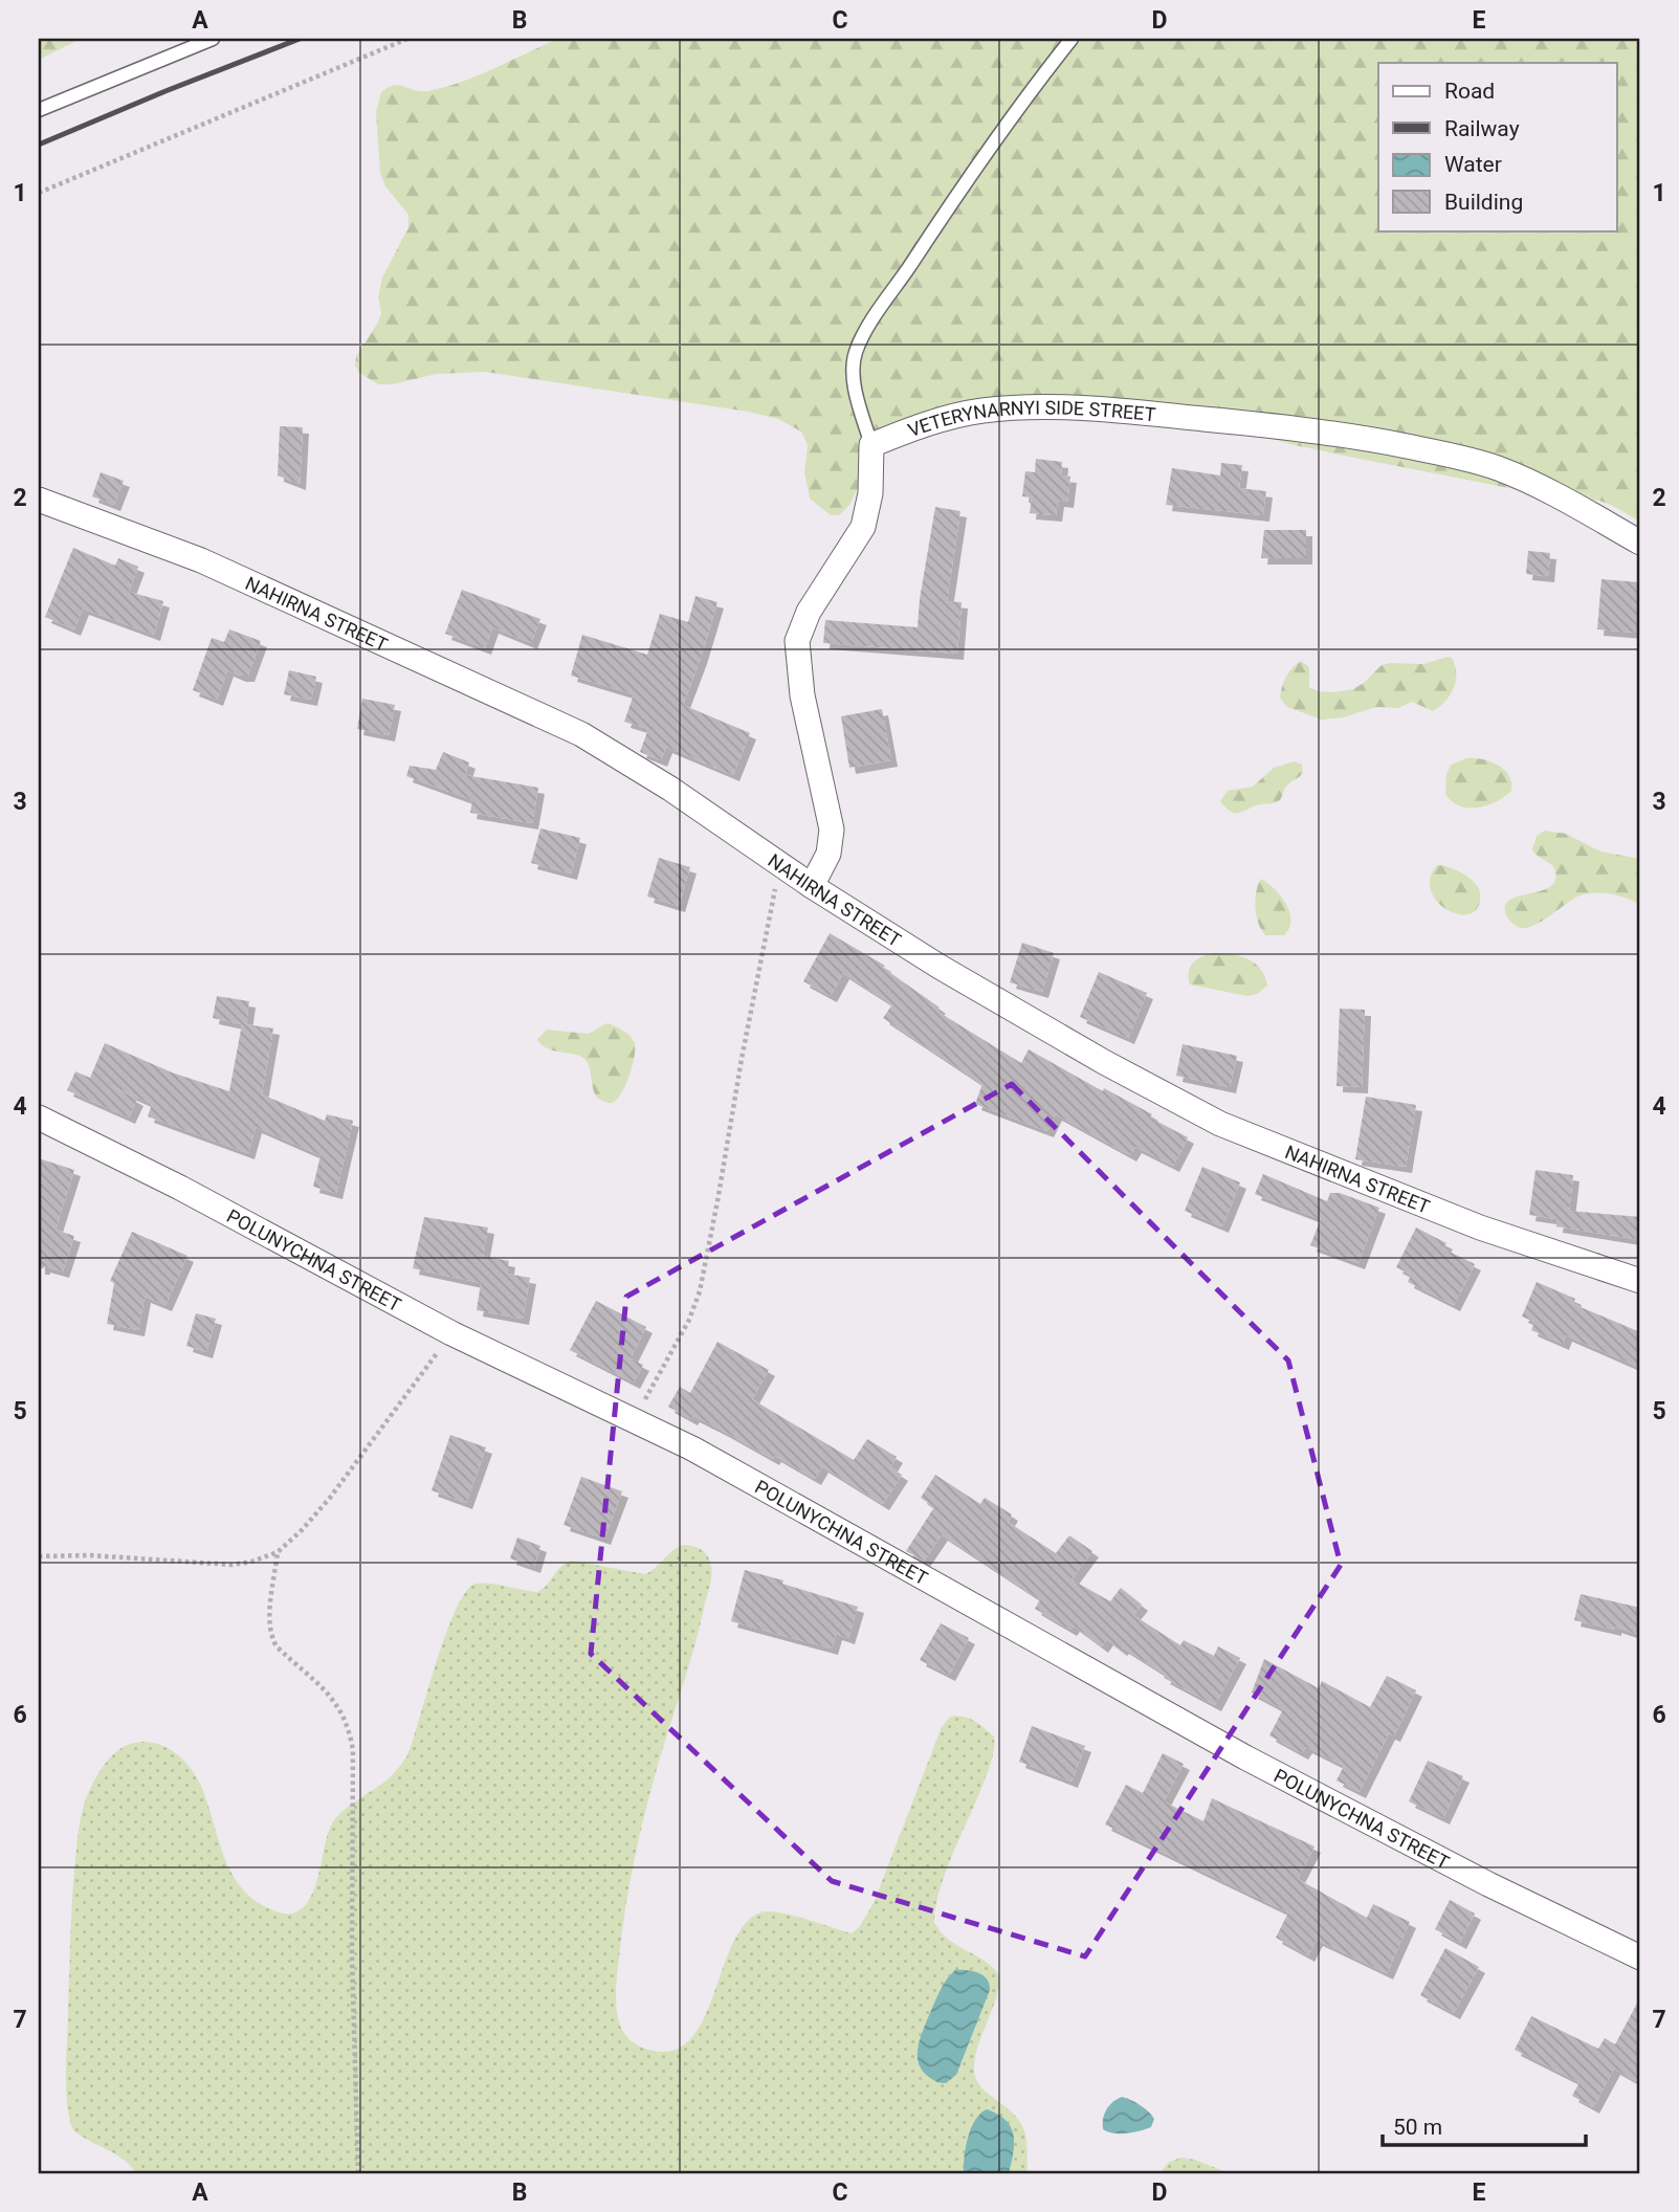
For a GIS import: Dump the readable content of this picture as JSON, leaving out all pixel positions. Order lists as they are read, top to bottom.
{
  "streets": {
    "street": ["VETERYNARNYI SIDE STREET", "NAHIRNA STREET", "POLUNYCHNA STREET"]
  },
  "legend": [
    "Road",
    "Railway",
    "Water",
    "Building"
  ],
  "scale_bar": "50 m",
  "grid": {
    "columns": [
      "A",
      "B",
      "C",
      "D",
      "E"
    ],
    "rows": [
      "1",
      "2",
      "3",
      "4",
      "5",
      "6",
      "7"
    ]
  }
}
